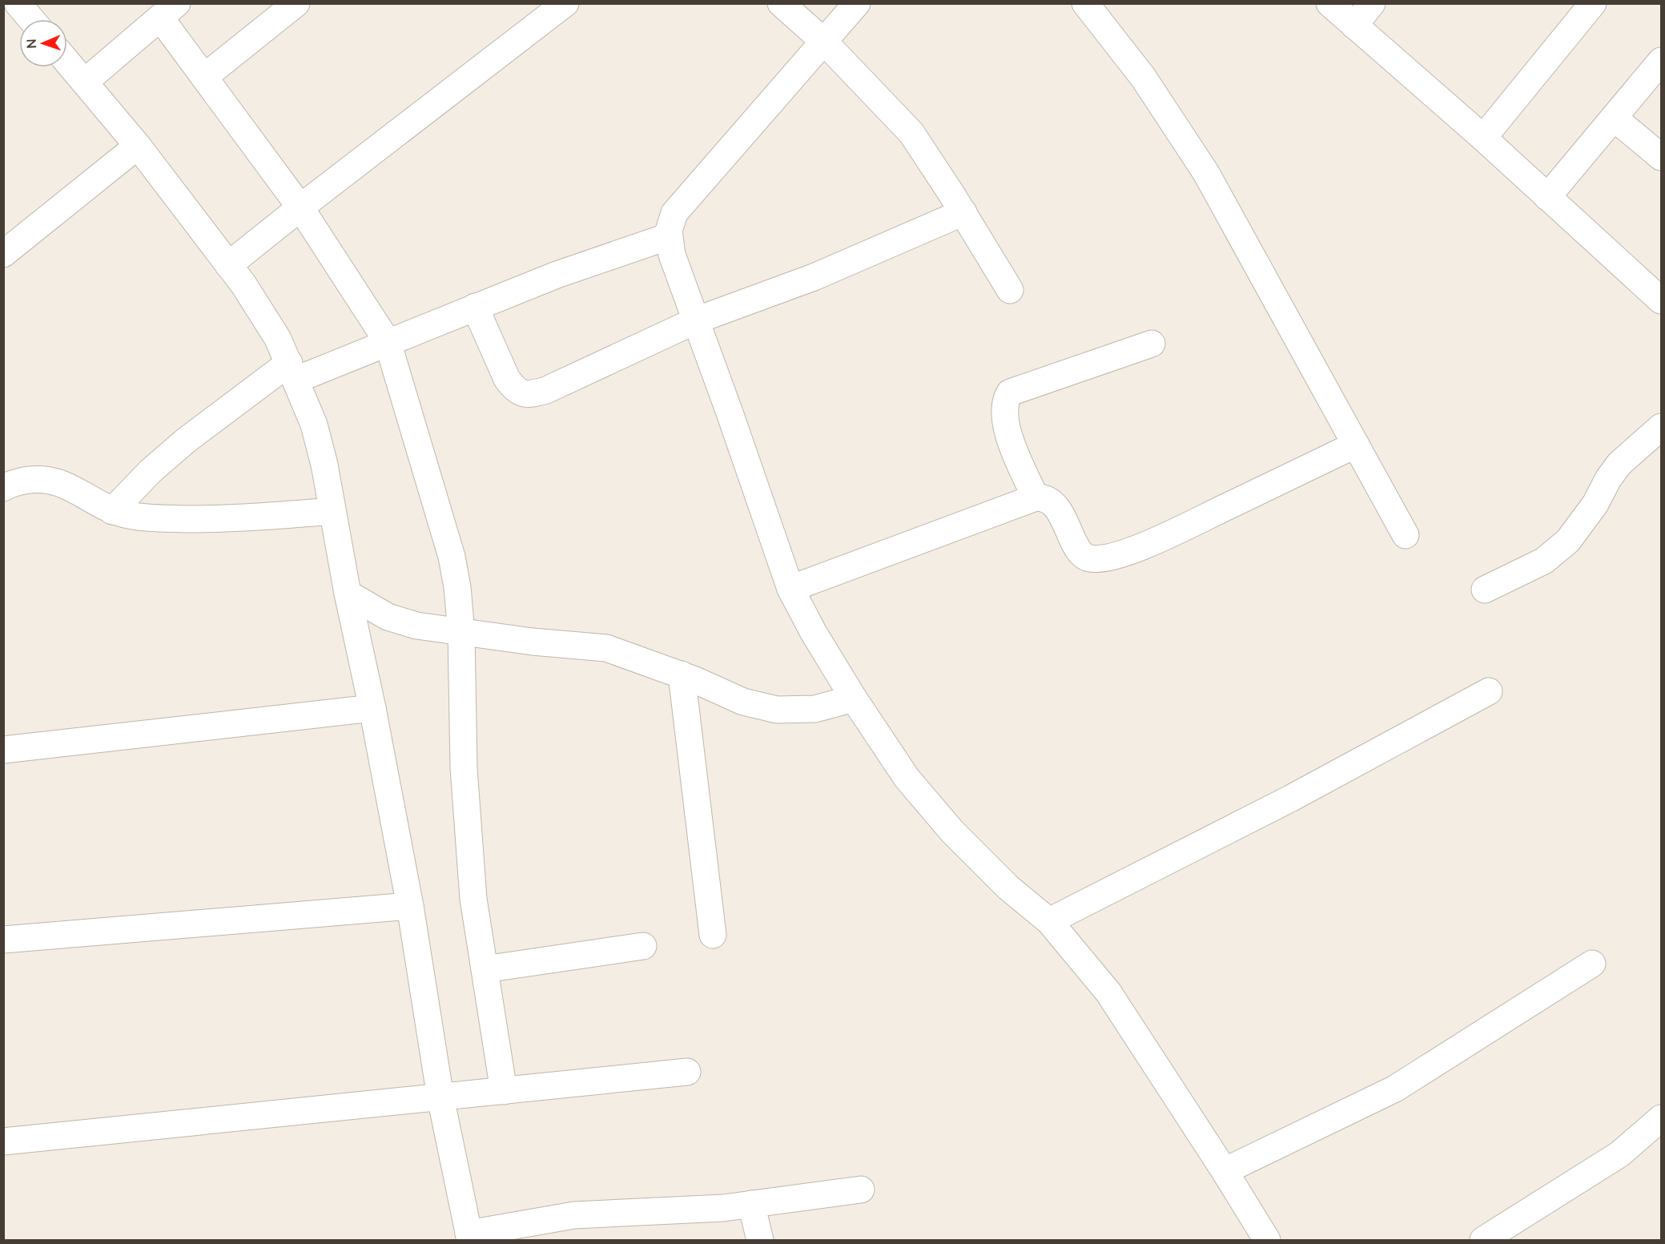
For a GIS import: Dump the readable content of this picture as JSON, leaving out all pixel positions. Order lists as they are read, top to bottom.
{
  "north": "left"
}
